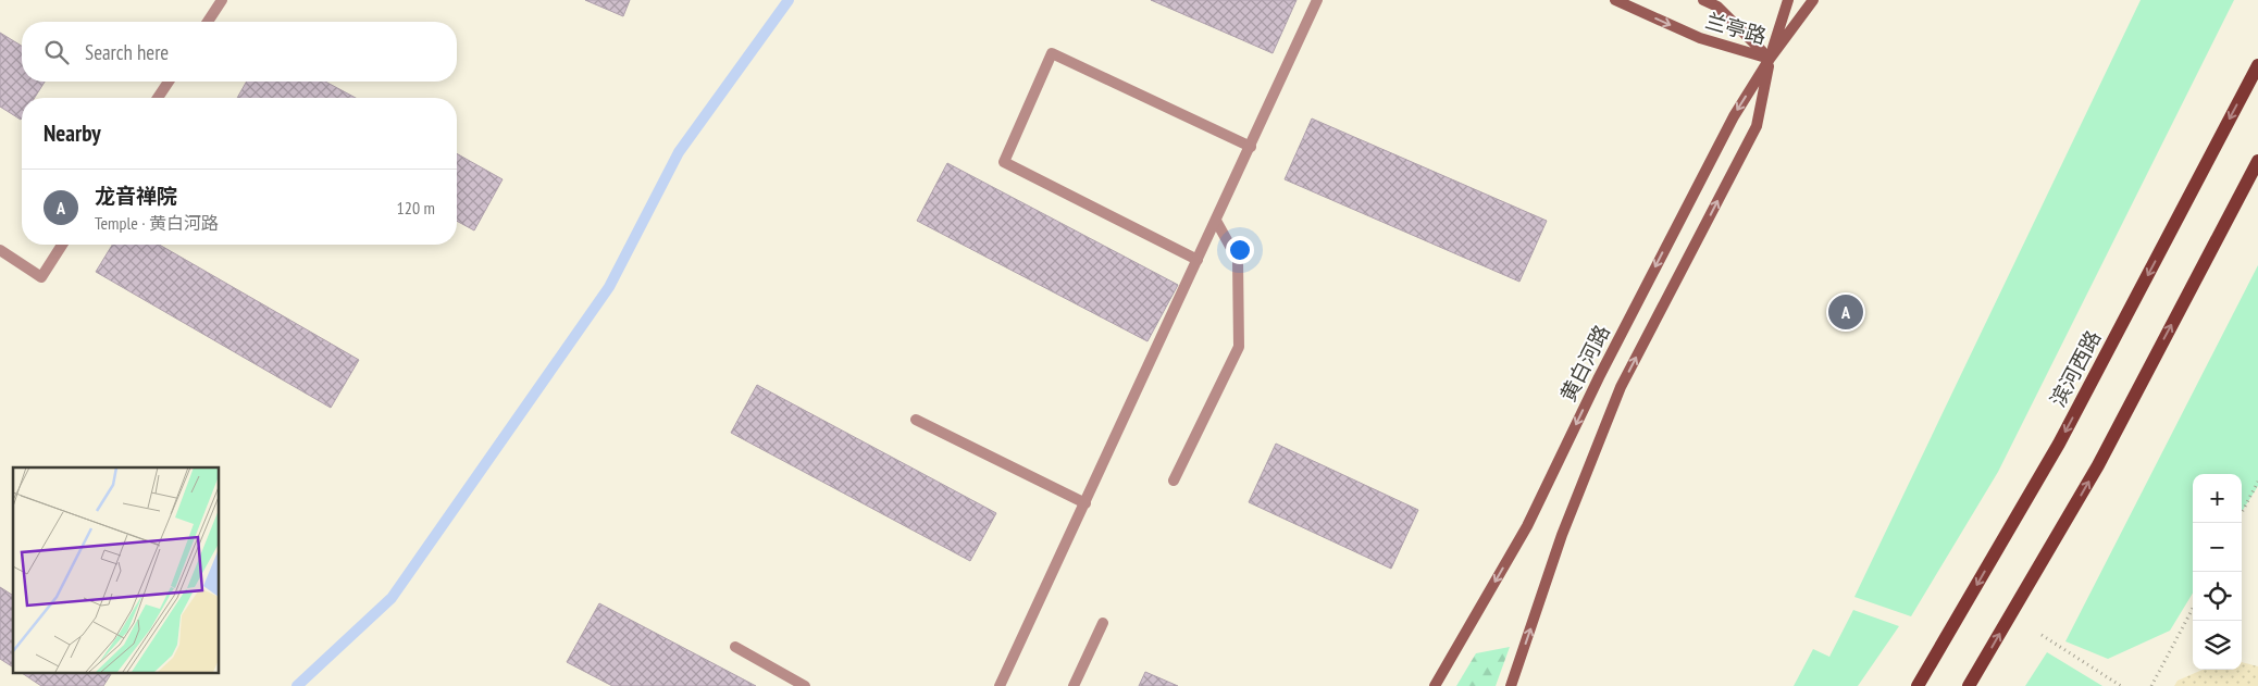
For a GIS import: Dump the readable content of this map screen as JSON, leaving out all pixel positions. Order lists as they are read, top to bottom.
{
  "streets": {
    "main road": ["滨河西路"],
    "street": ["兰亭路", "黄白河路"]
  },
  "crossings": [
    ["兰亭路", "黄白河路"]
  ],
  "page": {
    "search": "Search here",
    "heading": "Nearby",
    "list": [
      {
        "mark": "A",
        "name": "龙音禅院",
        "note": "Temple · 黄白河路",
        "value": "120 m"
      }
    ],
    "pins": "A",
    "map_buttons": ["+", "−"]
  }
}
